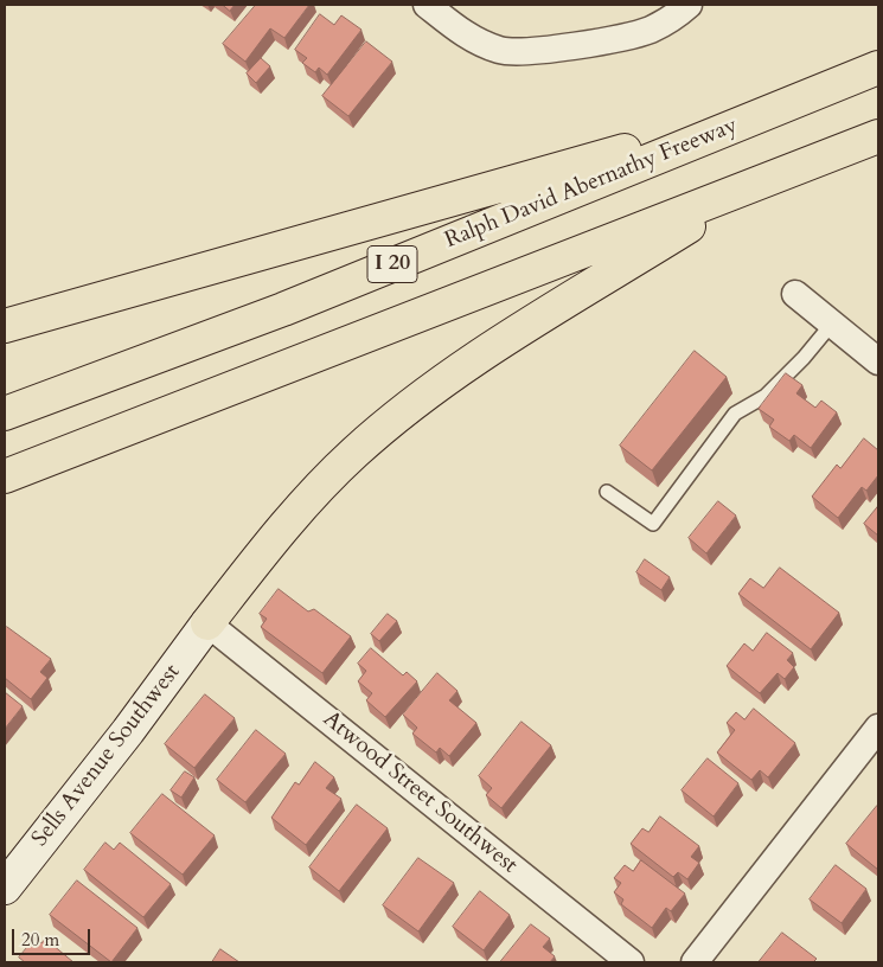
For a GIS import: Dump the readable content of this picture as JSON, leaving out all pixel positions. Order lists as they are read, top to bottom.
{
  "streets": {
    "highway": ["Ralph David Abernathy Freeway", "I 20"],
    "street": ["Sells Avenue Southwest", "Atwood Street Southwest"]
  },
  "crossings": [
    ["Sells Avenue Southwest", "Atwood Street Southwest"]
  ],
  "scale_bar": "20 m"
}
